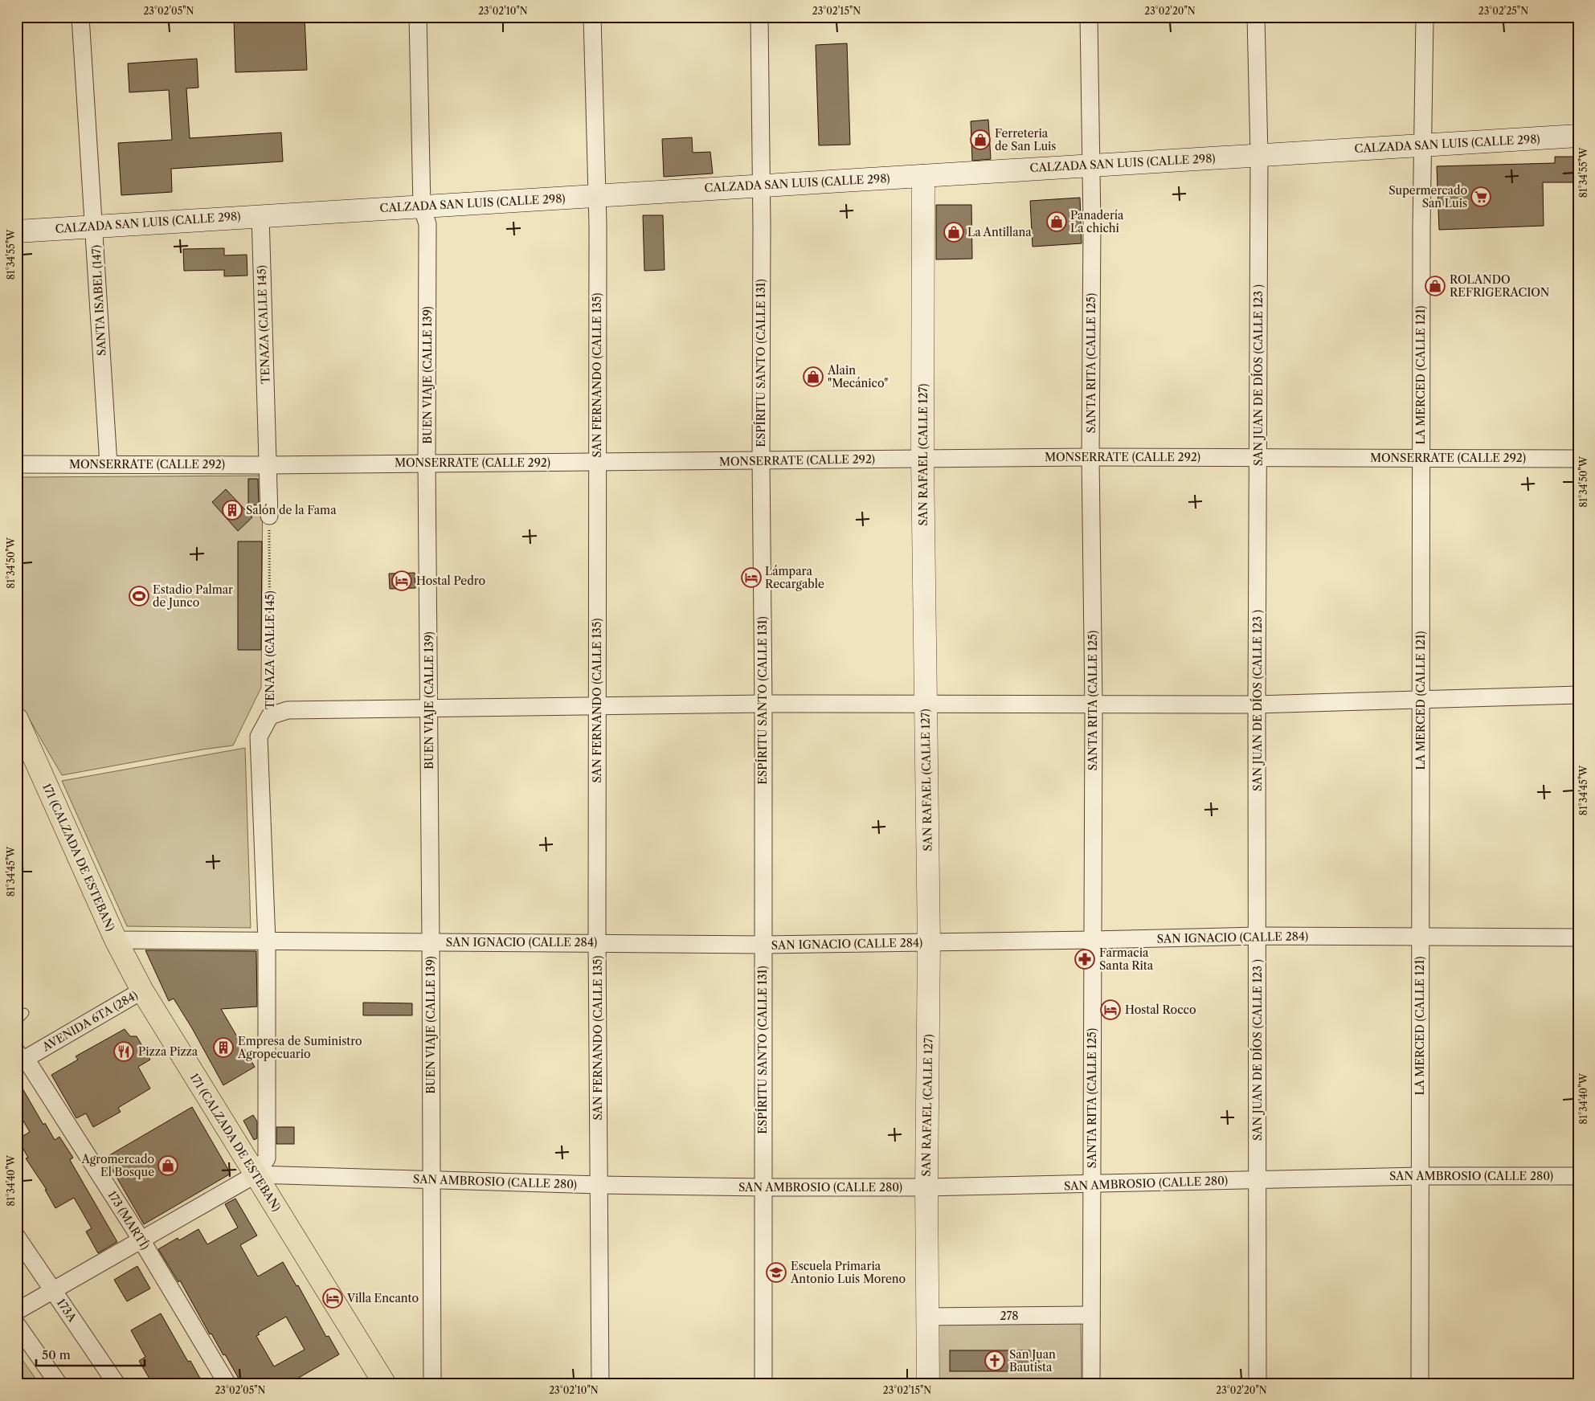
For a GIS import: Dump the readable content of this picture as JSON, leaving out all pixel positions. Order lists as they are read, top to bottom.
{
  "streets": {
    "main road": ["CALZADA SAN LUIS (CALLE 298)", "SAN RAFAEL (CALLE 127)", "171 (CALZADA DE ESTEBAN)"],
    "street": [
      "SANTA ISABEL (147)",
      "TENAZA (CALLE 145)",
      "ESPÍRITU SANTO (CALLE 131)",
      "SANTA RITA (CALLE 125)",
      "BUEN VIAJE (CALLE 139)",
      "SAN FERNANDO (CALLE 135)",
      "SAN JUAN DE DÍOS (CALLE 123 )",
      "LA MERCED (CALLE 121)",
      "MONSERRATE (CALLE 292)",
      "SAN IGNACIO (CALLE 284)",
      "AVENIDA 6TA (284)",
      "SAN AMBROSIO (CALLE 280)",
      "173 (MARTÍ)",
      "173A",
      "278"
    ]
  },
  "crossings": [
    ["CALZADA SAN LUIS (CALLE 298)", "SANTA ISABEL (147)"],
    ["CALZADA SAN LUIS (CALLE 298)", "TENAZA (CALLE 145)"],
    ["CALZADA SAN LUIS (CALLE 298)", "ESPÍRITU SANTO (CALLE 131)"],
    ["CALZADA SAN LUIS (CALLE 298)", "SANTA RITA (CALLE 125)"],
    ["CALZADA SAN LUIS (CALLE 298)", "BUEN VIAJE (CALLE 139)"],
    ["CALZADA SAN LUIS (CALLE 298)", "SAN FERNANDO (CALLE 135)"],
    ["CALZADA SAN LUIS (CALLE 298)", "SAN JUAN DE DÍOS (CALLE 123 )"],
    ["CALZADA SAN LUIS (CALLE 298)", "LA MERCED (CALLE 121)"],
    ["CALZADA SAN LUIS (CALLE 298)", "SAN RAFAEL (CALLE 127)"],
    ["SANTA ISABEL (147)", "MONSERRATE (CALLE 292)"],
    ["TENAZA (CALLE 145)", "MONSERRATE (CALLE 292)"],
    ["TENAZA (CALLE 145)", "171 (CALZADA DE ESTEBAN)"],
    ["TENAZA (CALLE 145)", "SAN IGNACIO (CALLE 284)"],
    ["TENAZA (CALLE 145)", "SAN AMBROSIO (CALLE 280)"],
    ["ESPÍRITU SANTO (CALLE 131)", "MONSERRATE (CALLE 292)"],
    ["ESPÍRITU SANTO (CALLE 131)", "SAN IGNACIO (CALLE 284)"],
    ["ESPÍRITU SANTO (CALLE 131)", "SAN AMBROSIO (CALLE 280)"],
    ["SANTA RITA (CALLE 125)", "MONSERRATE (CALLE 292)"],
    ["SANTA RITA (CALLE 125)", "SAN IGNACIO (CALLE 284)"],
    ["SANTA RITA (CALLE 125)", "SAN AMBROSIO (CALLE 280)"],
    ["SANTA RITA (CALLE 125)", "278"],
    ["BUEN VIAJE (CALLE 139)", "MONSERRATE (CALLE 292)"],
    ["BUEN VIAJE (CALLE 139)", "SAN IGNACIO (CALLE 284)"],
    ["BUEN VIAJE (CALLE 139)", "SAN AMBROSIO (CALLE 280)"],
    ["SAN FERNANDO (CALLE 135)", "MONSERRATE (CALLE 292)"],
    ["SAN FERNANDO (CALLE 135)", "SAN IGNACIO (CALLE 284)"],
    ["SAN FERNANDO (CALLE 135)", "SAN AMBROSIO (CALLE 280)"],
    ["SAN JUAN DE DÍOS (CALLE 123 )", "MONSERRATE (CALLE 292)"],
    ["SAN JUAN DE DÍOS (CALLE 123 )", "SAN IGNACIO (CALLE 284)"],
    ["SAN JUAN DE DÍOS (CALLE 123 )", "SAN AMBROSIO (CALLE 280)"],
    ["LA MERCED (CALLE 121)", "MONSERRATE (CALLE 292)"],
    ["LA MERCED (CALLE 121)", "SAN IGNACIO (CALLE 284)"],
    ["LA MERCED (CALLE 121)", "SAN AMBROSIO (CALLE 280)"],
    ["SAN RAFAEL (CALLE 127)", "MONSERRATE (CALLE 292)"],
    ["SAN RAFAEL (CALLE 127)", "SAN IGNACIO (CALLE 284)"],
    ["SAN RAFAEL (CALLE 127)", "SAN AMBROSIO (CALLE 280)"],
    ["SAN RAFAEL (CALLE 127)", "278"],
    ["171 (CALZADA DE ESTEBAN)", "SAN IGNACIO (CALLE 284)"],
    ["171 (CALZADA DE ESTEBAN)", "AVENIDA 6TA (284)"],
    ["171 (CALZADA DE ESTEBAN)", "SAN AMBROSIO (CALLE 280)"],
    ["AVENIDA 6TA (284)", "173 (MARTÍ)"]
  ],
  "places": {
    "shop": [
      "Ferreteria de San Luis",
      "Panadería La chichi",
      "La Antillana",
      "ROLANDO REFRIGERACION",
      "Alain \"Mecánico\"",
      "Agromercado El Bosque"
    ],
    "supermarket": ["Supermercado San Luis"],
    "building": ["Salón de la Fama", "Empresa de Suministro Agropecuario"],
    "hotel": [
      "Lámpara Recargable",
      "Hostal Pedro",
      "Hostal Rocco",
      "Villa Encanto"
    ],
    "sports": ["Estadio Palmar de Junco"],
    "pharmacy": ["Farmacia Santa Rita"],
    "restaurant": ["Pizza Pizza"],
    "school or university": ["Escuela Primaria Antonio Luis Moreno"],
    "church": ["San Juan Bautista"]
  },
  "scale_bar": "50 m",
  "coordinates": [
    "23°02'05\"N",
    "23°02'10\"N",
    "23°02'15\"N",
    "23°02'20\"N",
    "23°02'25\"N",
    "81°34'55\"W",
    "81°34'50\"W",
    "81°34'45\"W",
    "81°34'40\"W"
  ]
}
